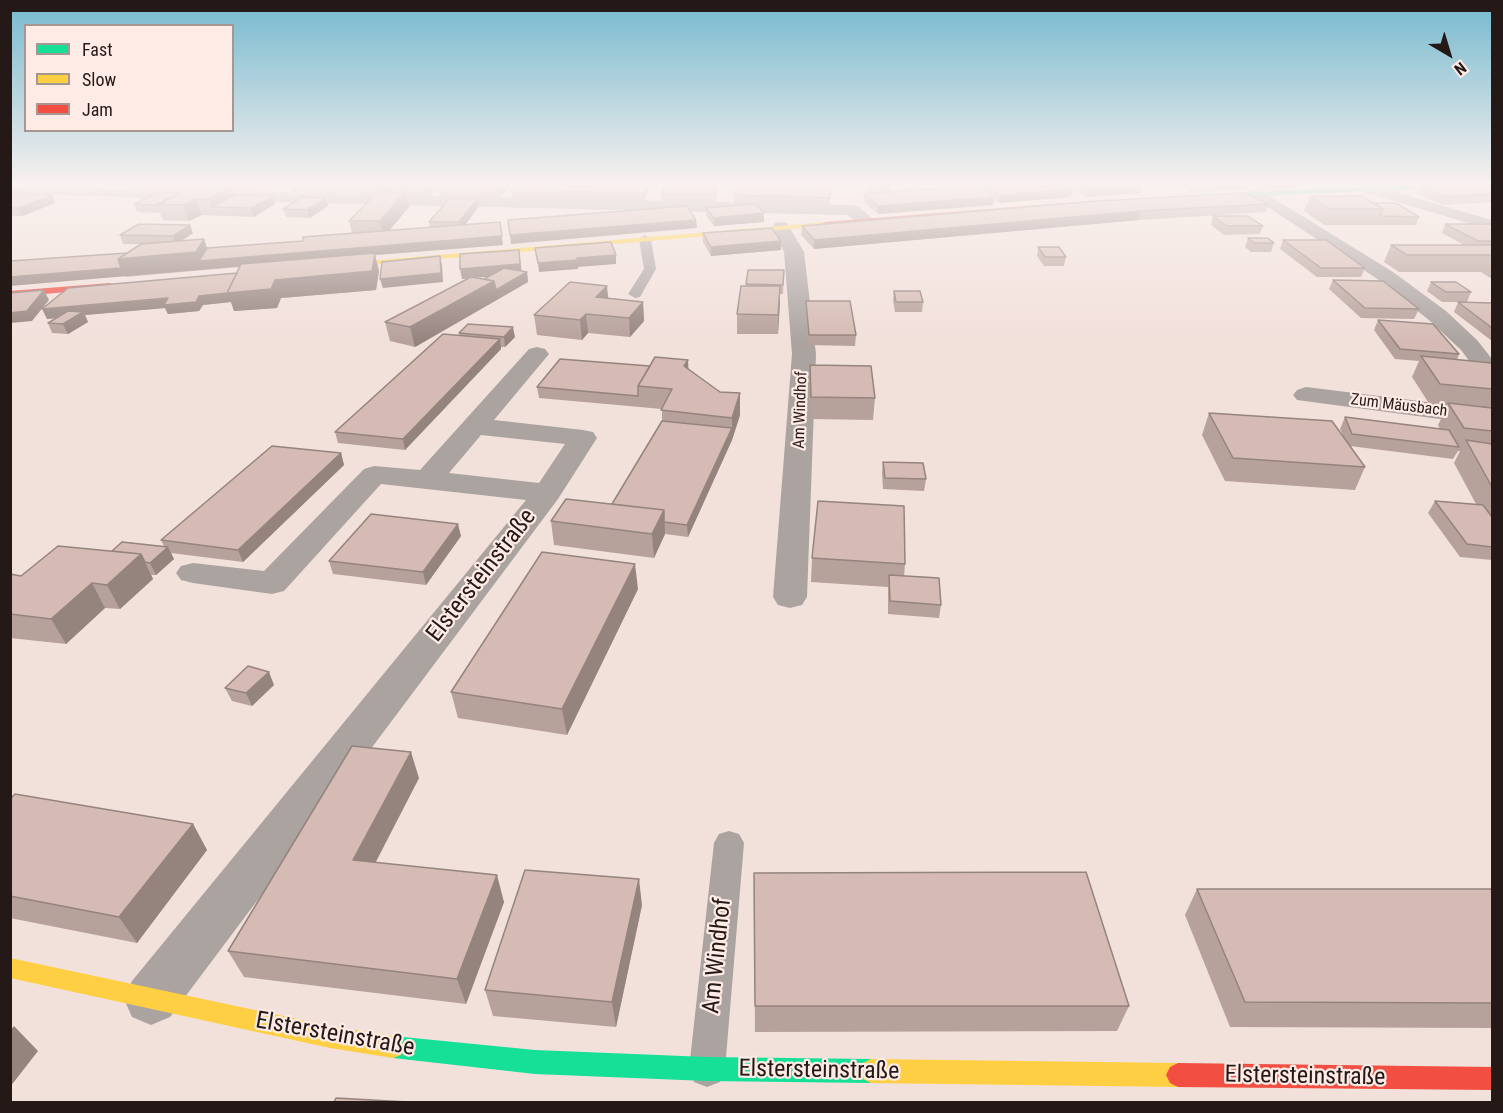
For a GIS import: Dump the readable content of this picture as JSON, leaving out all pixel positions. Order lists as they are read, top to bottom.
{
  "streets": {
    "street": ["Zum Mäusbach", "Am Windhof", "Elstersteinstraße"]
  },
  "crossings": [
    ["Am Windhof", "Elstersteinstraße"]
  ],
  "legend": ["Fast", "Slow", "Jam"],
  "north": "bottom right"
}
